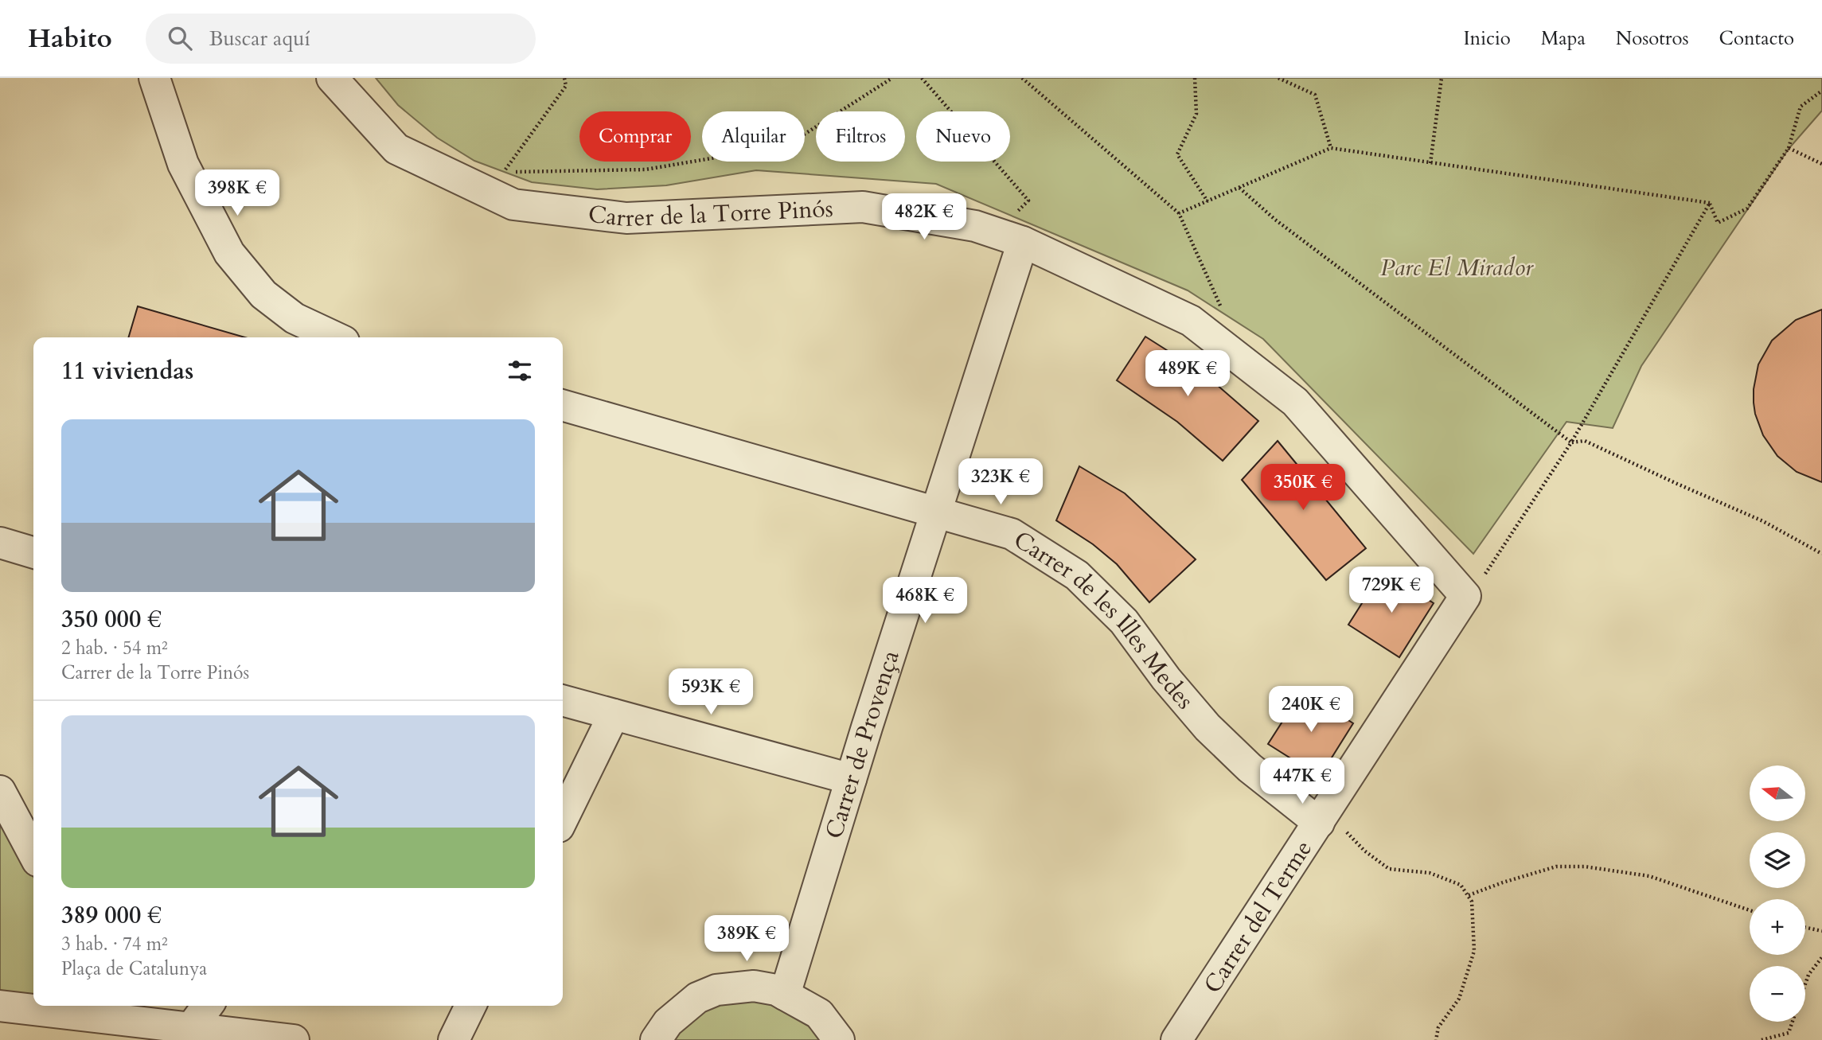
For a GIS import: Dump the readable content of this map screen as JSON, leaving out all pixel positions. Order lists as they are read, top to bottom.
{
  "streets": {
    "street": [
      "Carrer de la Torre Pinós",
      "Carrer de les Illes Medes",
      "Carrer de Provença",
      "Carrer del Terme"
    ]
  },
  "crossings": [
    ["Carrer de la Torre Pinós", "Carrer de Provença"],
    ["Carrer de la Torre Pinós", "Carrer del Terme"],
    ["Carrer de les Illes Medes", "Carrer de Provença"],
    ["Carrer de les Illes Medes", "Carrer del Terme"]
  ],
  "parks": ["Parc El Mirador"],
  "north": "left",
  "page": {
    "header": "Habito",
    "search": "Buscar aquí",
    "nav": [
      "Inicio",
      "Mapa",
      "Nosotros",
      "Contacto"
    ],
    "chip": [
      "Comprar",
      "Alquilar",
      "Filtros",
      "Nuevo"
    ],
    "price": [
      "398K €",
      "482K €",
      "489K €",
      "323K €",
      "350K €",
      "729K €",
      "468K €",
      "593K €",
      "240K €",
      "447K €",
      "389K €"
    ],
    "heading": "11 viviendas",
    "list": [
      {
        "name": "350 000 €",
        "note": "2 hab. · 54 m² · Carrer de la Torre Pinós"
      },
      {
        "name": "389 000 €",
        "note": "3 hab. · 74 m² · Plaça de Catalunya"
      }
    ],
    "map_buttons": ["+", "−"]
  }
}
